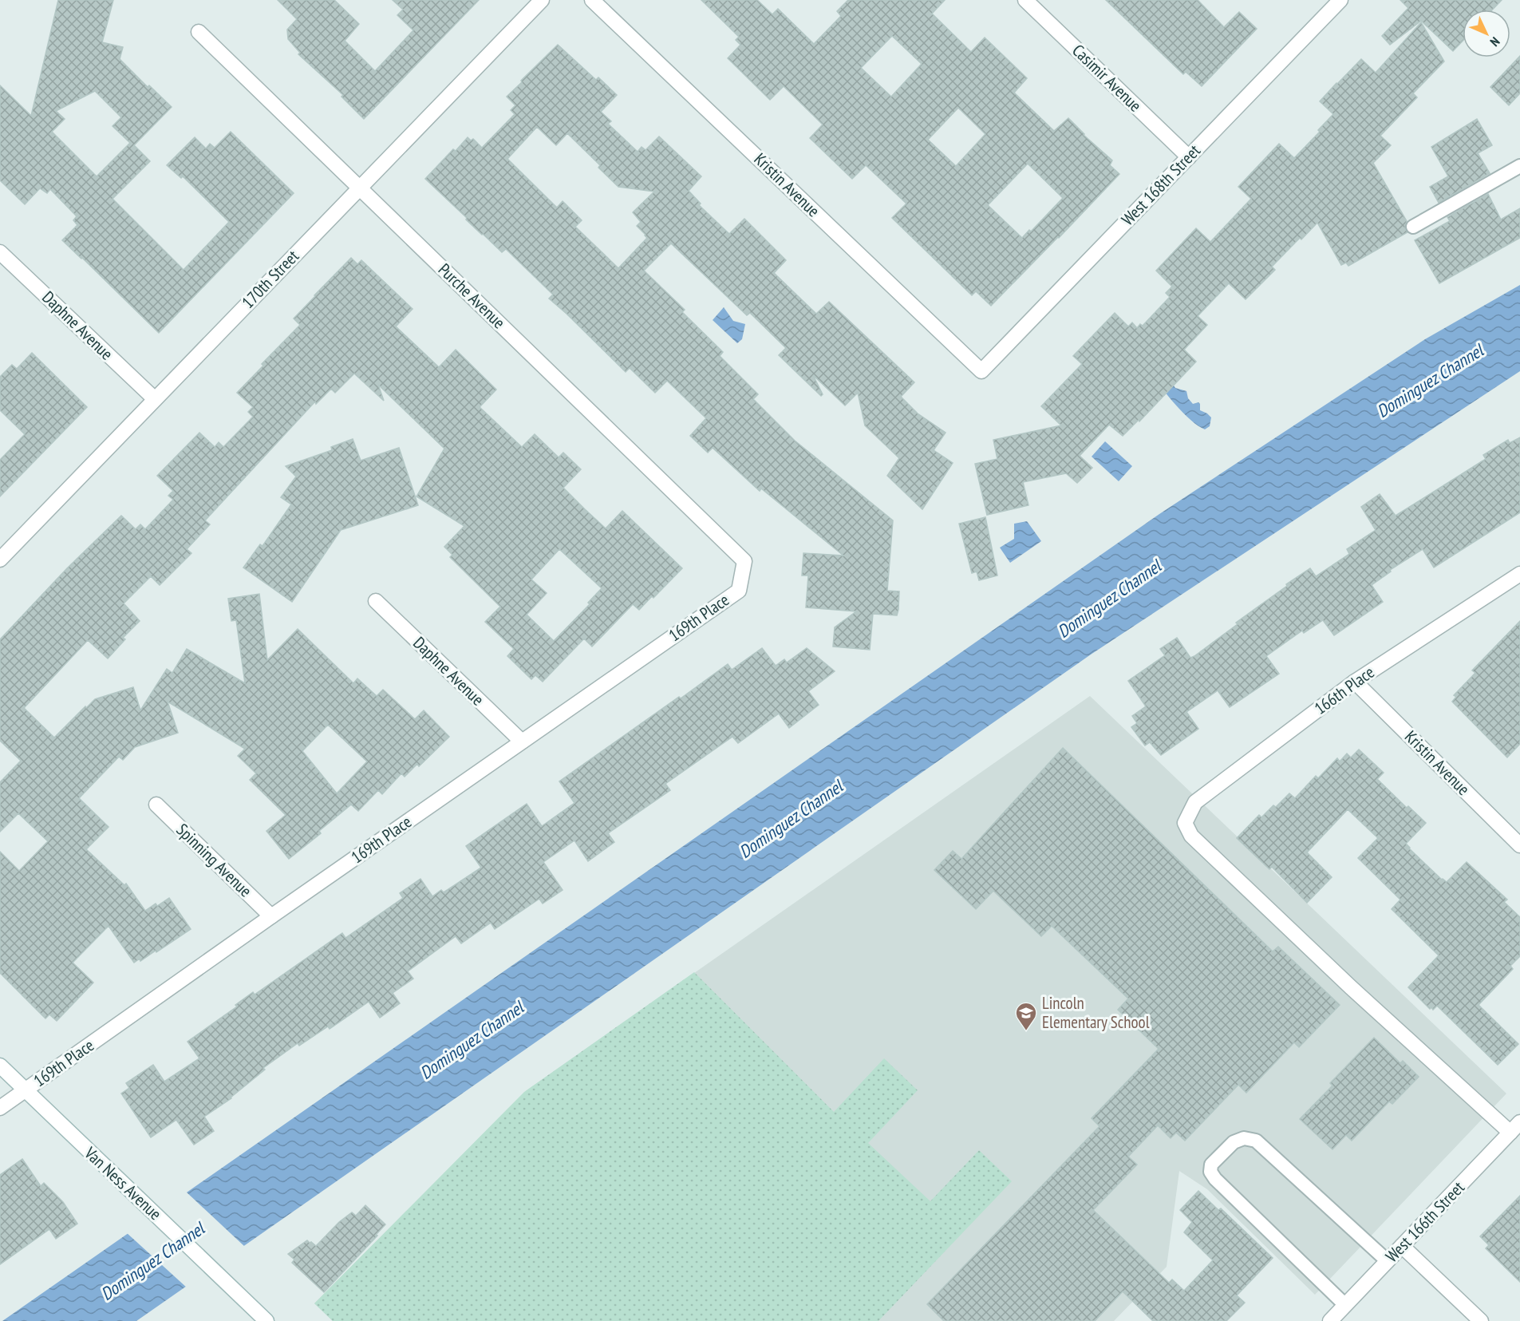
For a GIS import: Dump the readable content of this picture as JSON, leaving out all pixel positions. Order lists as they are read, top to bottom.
{
  "streets": {
    "street": [
      "Casimir Avenue",
      "Kristin Avenue",
      "West 168th Street",
      "170th Street",
      "Purche Avenue",
      "Daphne Avenue",
      "169th Place",
      "166th Place",
      "Spinning Avenue",
      "Van Ness Avenue",
      "West 166th Street"
    ]
  },
  "crossings": [
    ["Casimir Avenue", "West 168th Street"],
    ["Kristin Avenue", "West 168th Street"],
    ["Kristin Avenue", "166th Place"],
    ["170th Street", "Purche Avenue"],
    ["170th Street", "Daphne Avenue"],
    ["Purche Avenue", "169th Place"],
    ["Daphne Avenue", "169th Place"],
    ["169th Place", "Spinning Avenue"],
    ["169th Place", "Van Ness Avenue"],
    ["166th Place", "West 166th Street"]
  ],
  "water": ["Dominguez Channel"],
  "places": {
    "school or university": ["Lincoln Elementary School"]
  },
  "north": "bottom right"
}
